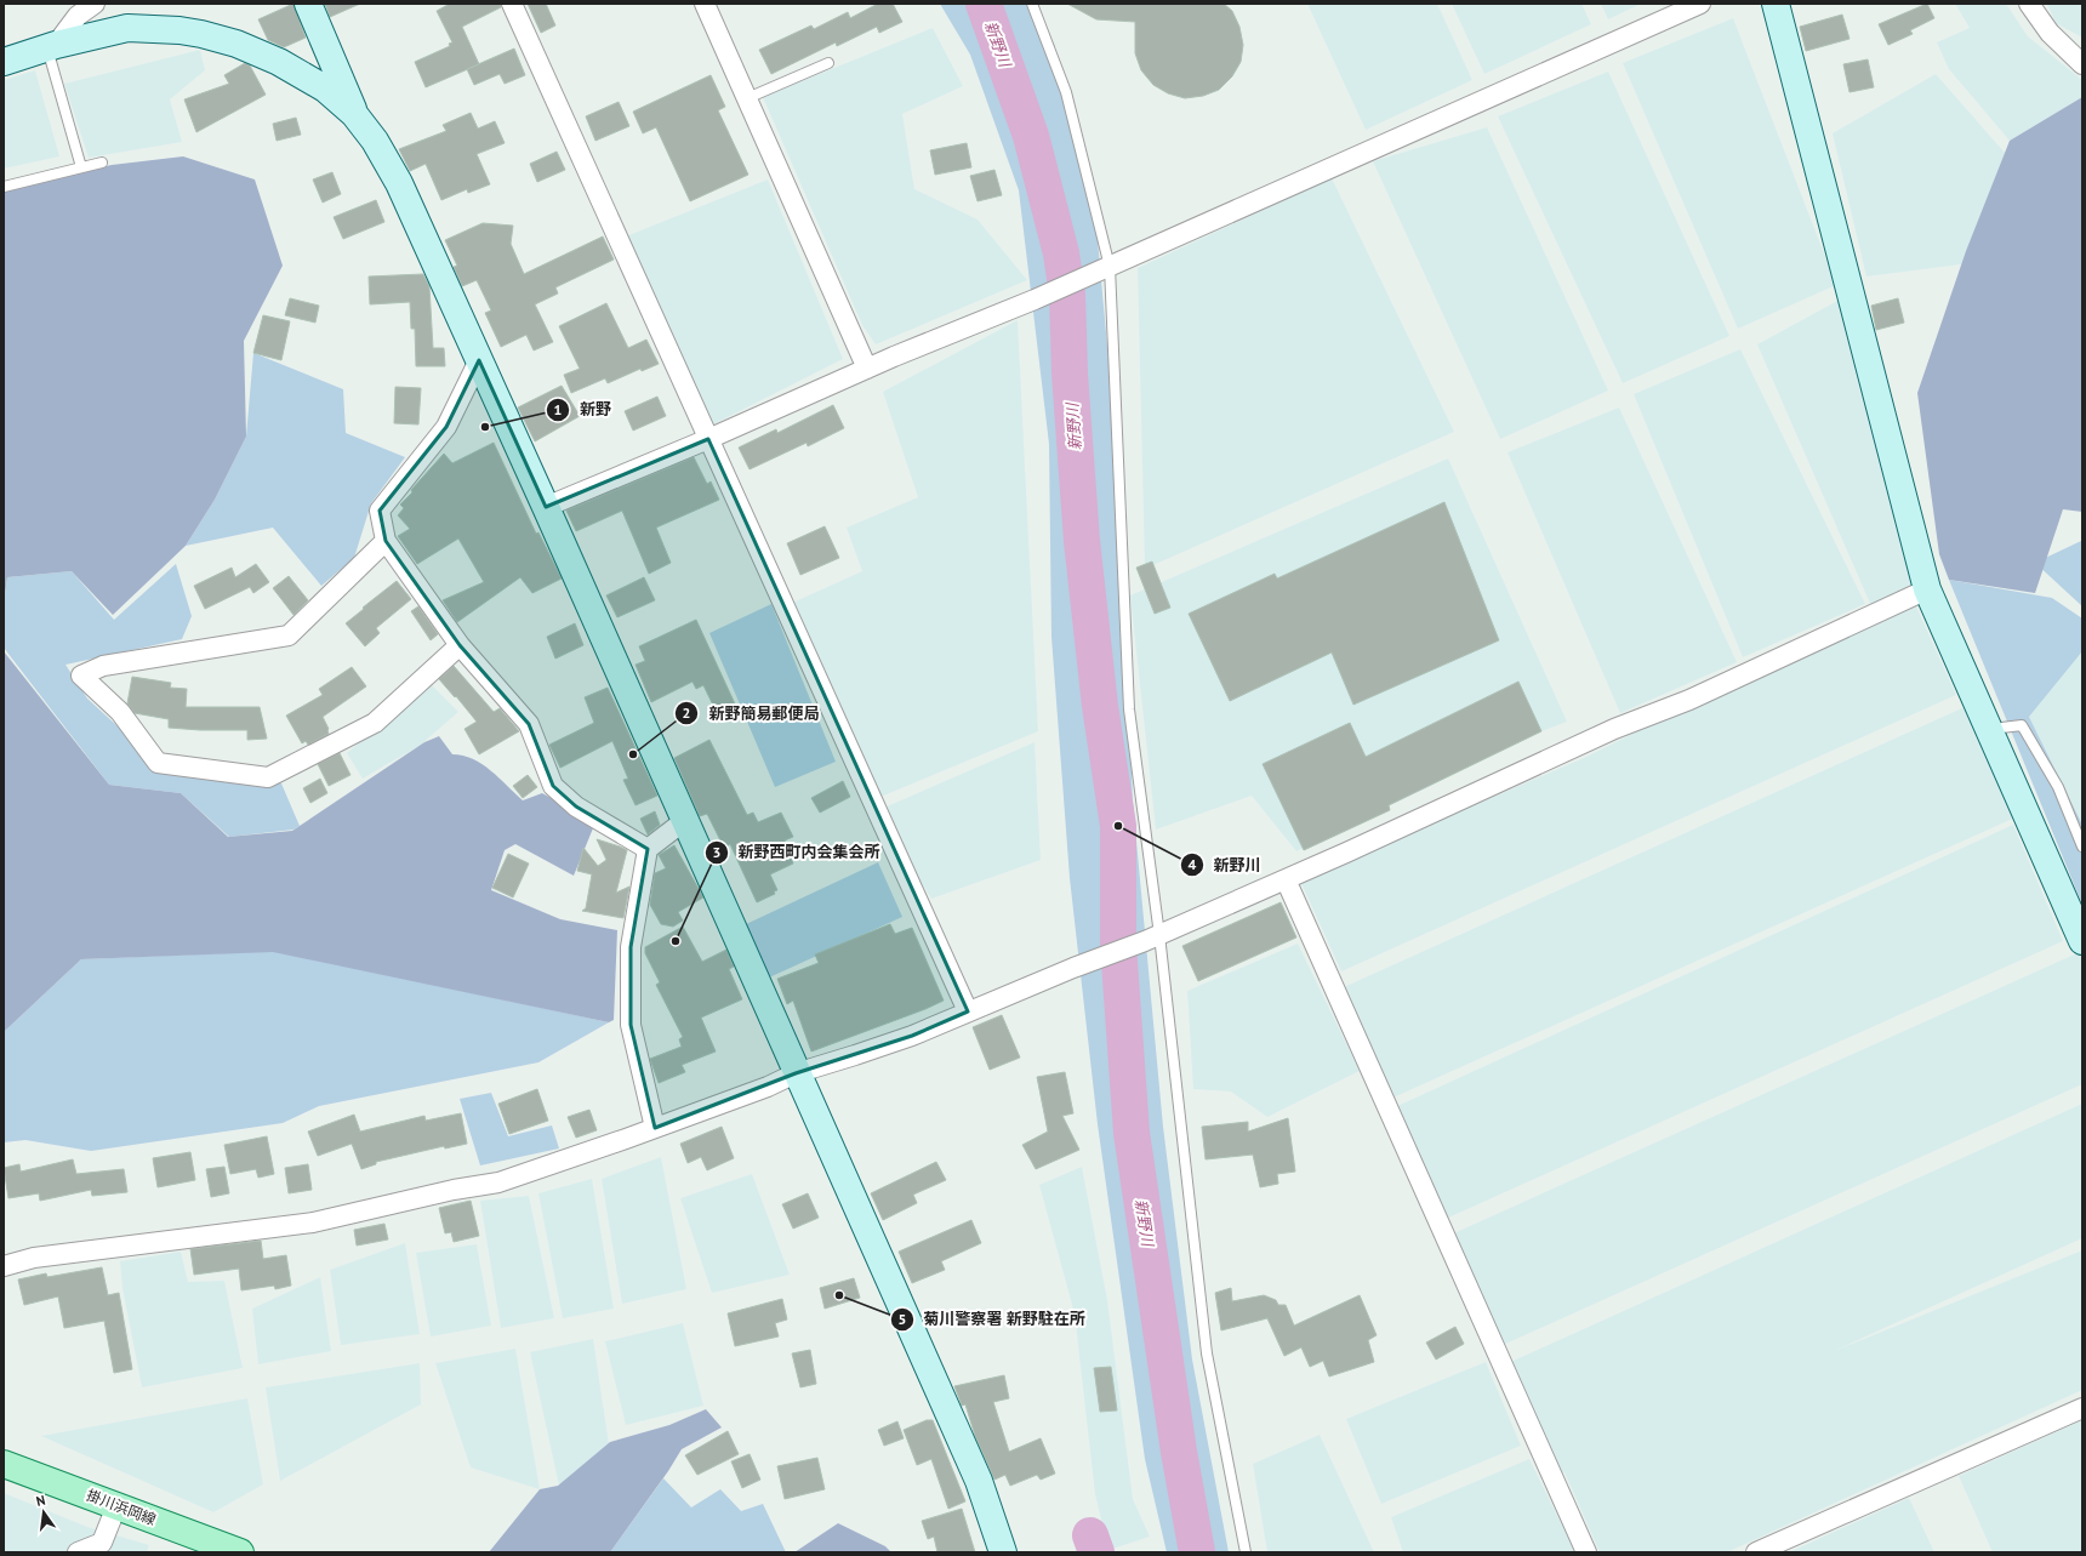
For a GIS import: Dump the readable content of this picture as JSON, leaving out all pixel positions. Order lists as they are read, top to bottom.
{
  "streets": {
    "main road": ["掛川浜岡線"]
  },
  "water": ["新野川"],
  "places": [
    "新野",
    "新野簡易郵便局",
    "新野川",
    "新野西町内会集会所",
    "菊川警察署 新野駐在所"
  ],
  "north": "top"
}
